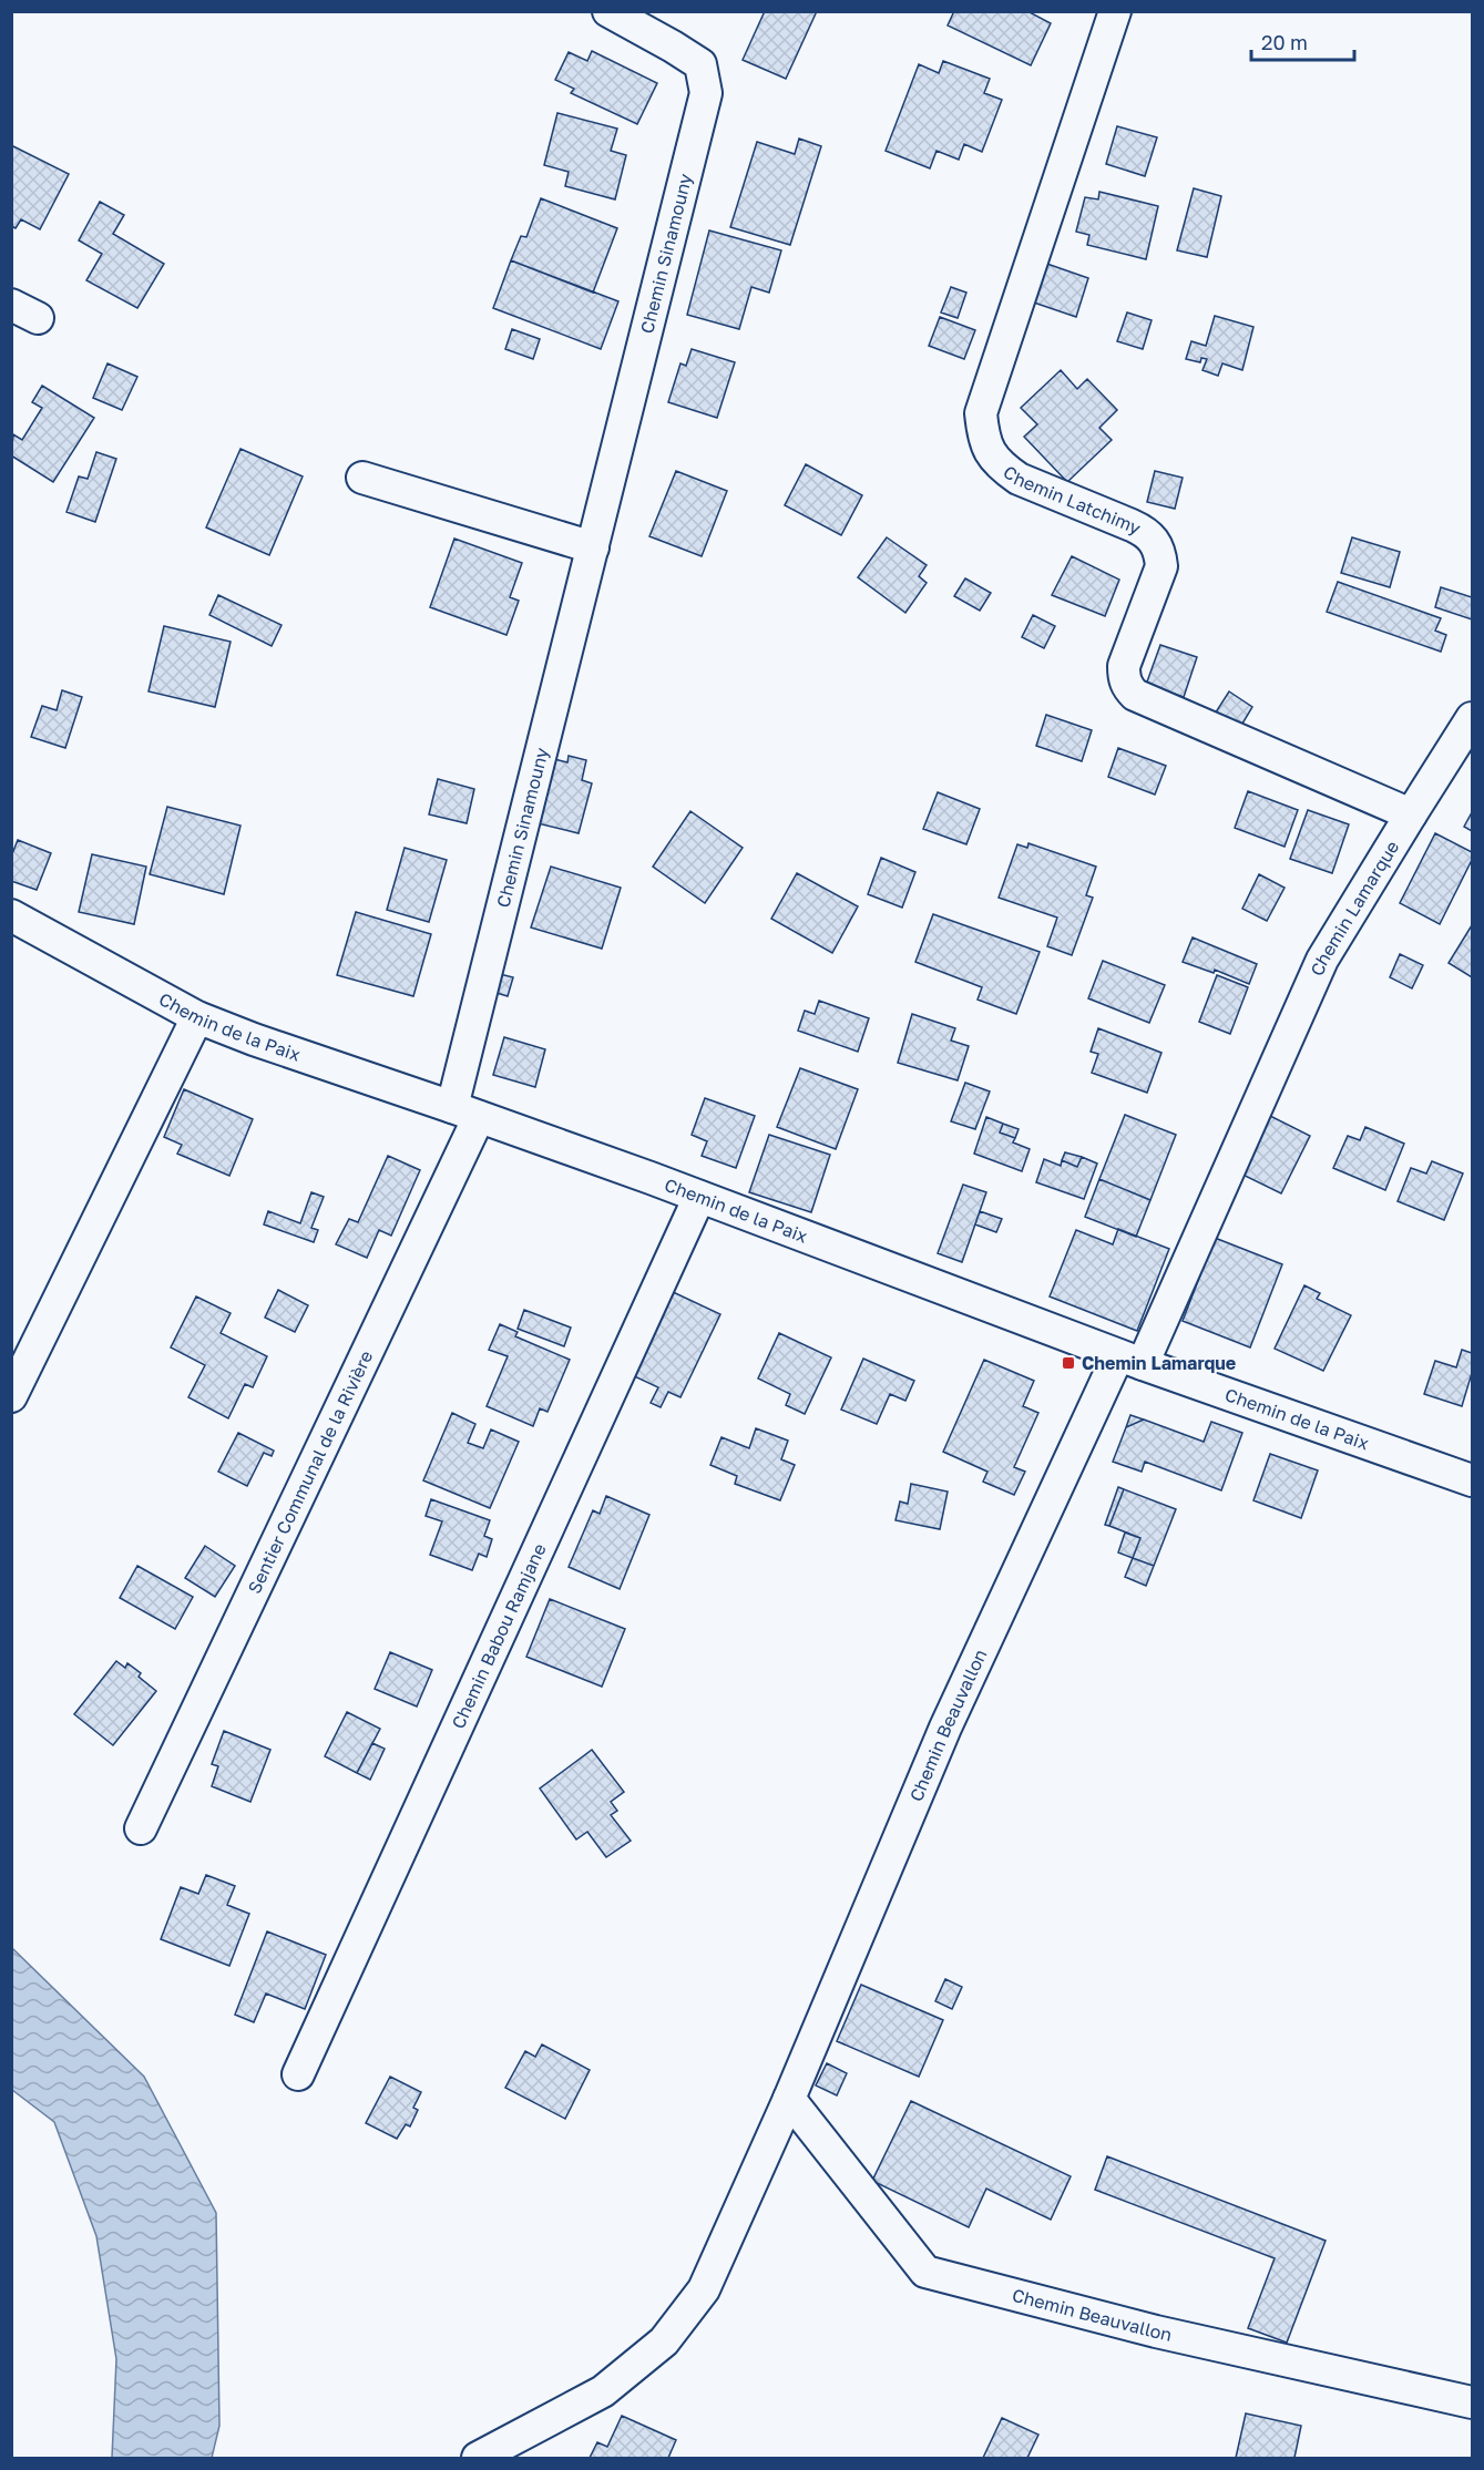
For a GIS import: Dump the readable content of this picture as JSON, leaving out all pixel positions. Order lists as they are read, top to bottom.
{
  "streets": {
    "street": [
      "Chemin Sinamouny",
      "Chemin Latchimy",
      "Chemin Lamarque",
      "Chemin de la Paix",
      "Sentier Communal de la Rivière",
      "Chemin Babou Ramjane",
      "Chemin Beauvallon"
    ]
  },
  "crossings": [
    ["Chemin Sinamouny", "Chemin de la Paix"],
    ["Chemin Sinamouny", "Sentier Communal de la Rivière"],
    ["Chemin Latchimy", "Chemin Lamarque"],
    ["Chemin Lamarque", "Chemin de la Paix"],
    ["Chemin Lamarque", "Chemin Beauvallon"],
    ["Chemin de la Paix", "Sentier Communal de la Rivière"],
    ["Chemin de la Paix", "Chemin Babou Ramjane"],
    ["Chemin de la Paix", "Chemin Beauvallon"]
  ],
  "places": {
    "transit": ["Chemin Lamarque"]
  },
  "scale_bar": "20 m"
}
